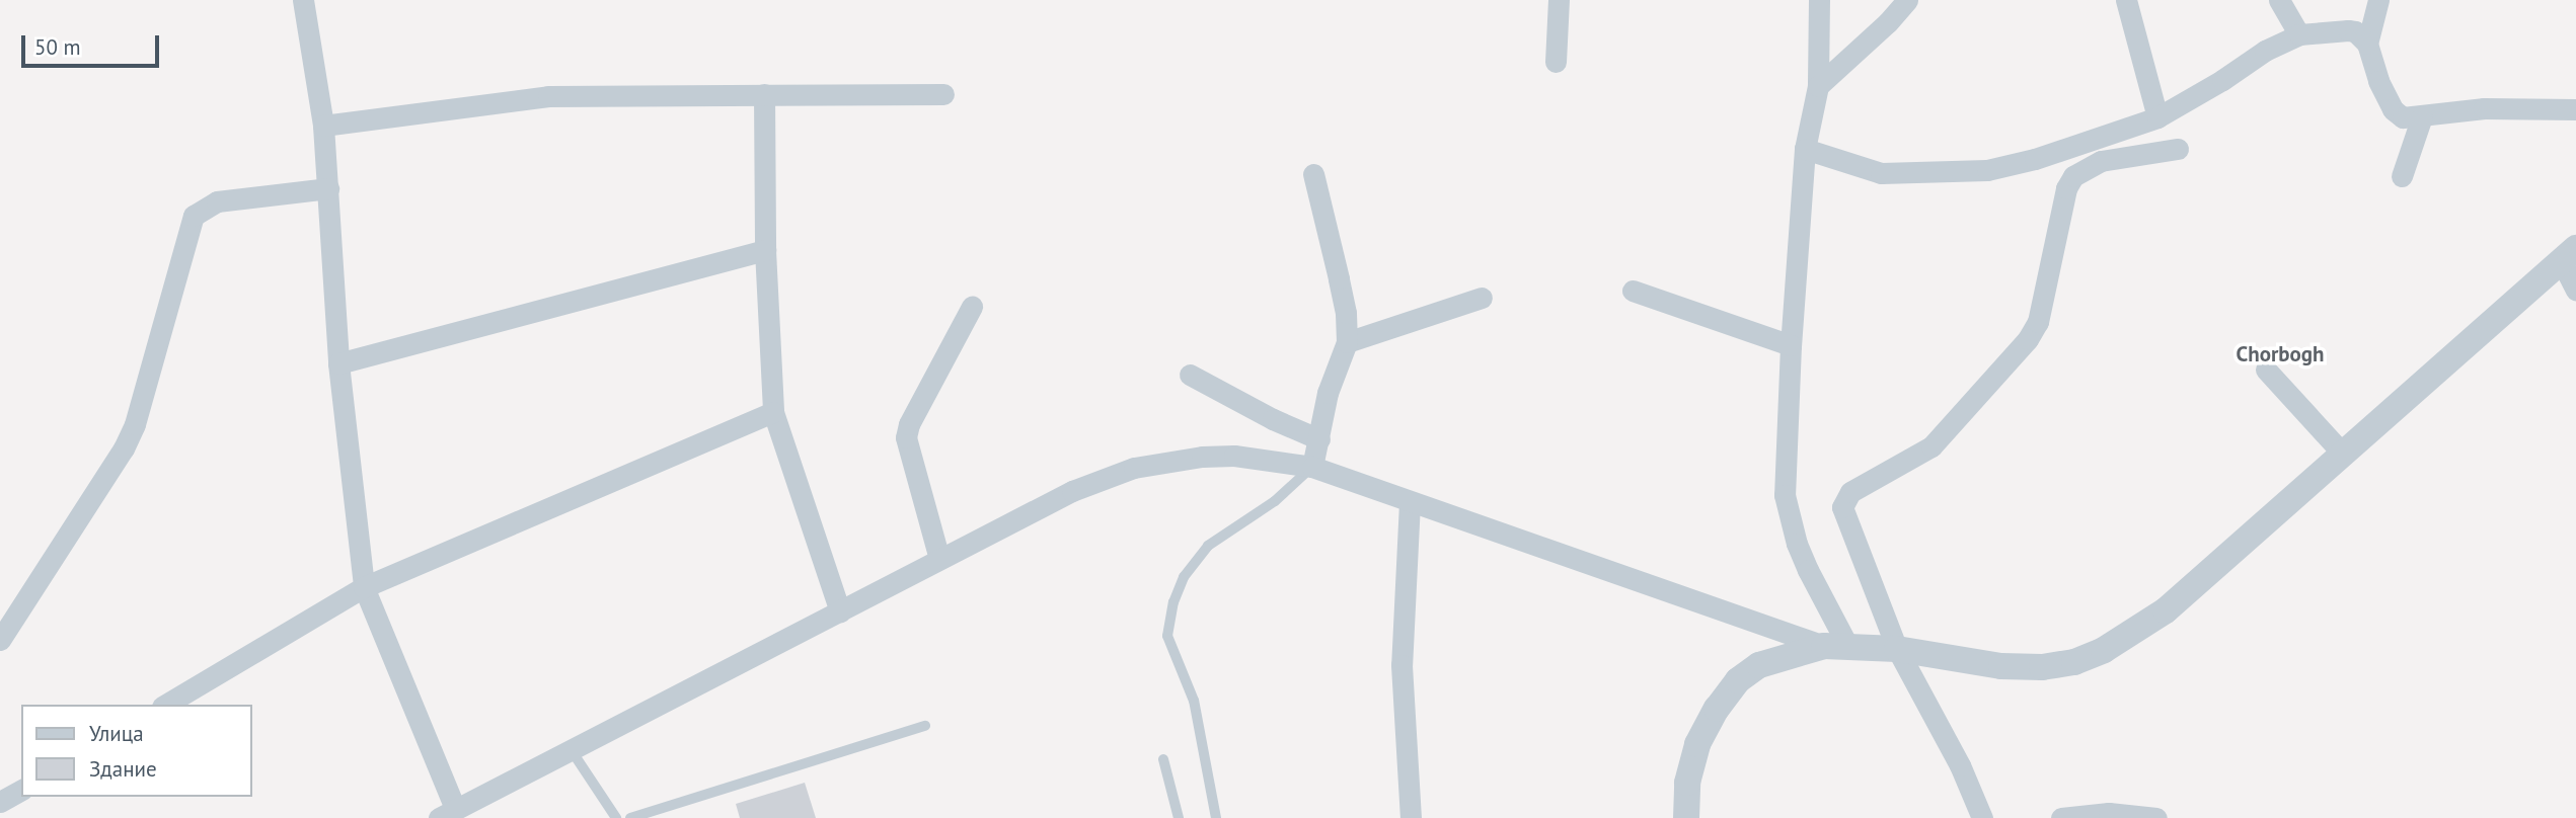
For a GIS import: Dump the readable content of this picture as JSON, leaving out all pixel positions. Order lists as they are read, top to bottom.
{
  "districts": ["Chorbogh"],
  "legend": ["Улица", "Здание"],
  "scale_bar": "50 m"
}
